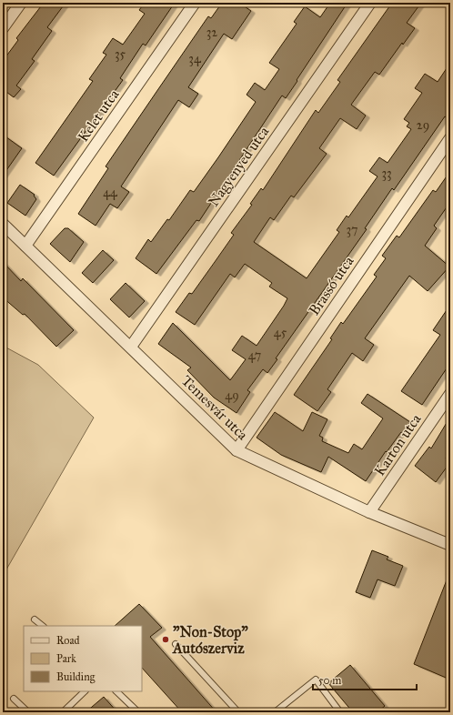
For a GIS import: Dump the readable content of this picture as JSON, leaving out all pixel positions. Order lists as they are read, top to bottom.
{
  "streets": {
    "street": [
      "Kelet utca",
      "Nagyenyed utca",
      "Brassó utca",
      "Temesvár utca",
      "Karton utca"
    ]
  },
  "crossings": [
    ["Kelet utca", "Temesvár utca"],
    ["Nagyenyed utca", "Temesvár utca"],
    ["Brassó utca", "Temesvár utca"],
    ["Temesvár utca", "Karton utca"]
  ],
  "places": ["\"Non-Stop\" Autószerviz"],
  "house_numbers": [
    "32",
    "35",
    "34",
    "29",
    "33",
    "44",
    "37",
    "45",
    "47",
    "49"
  ],
  "legend": ["Road", "Park", "Building"],
  "scale_bar": "50 m"
}
